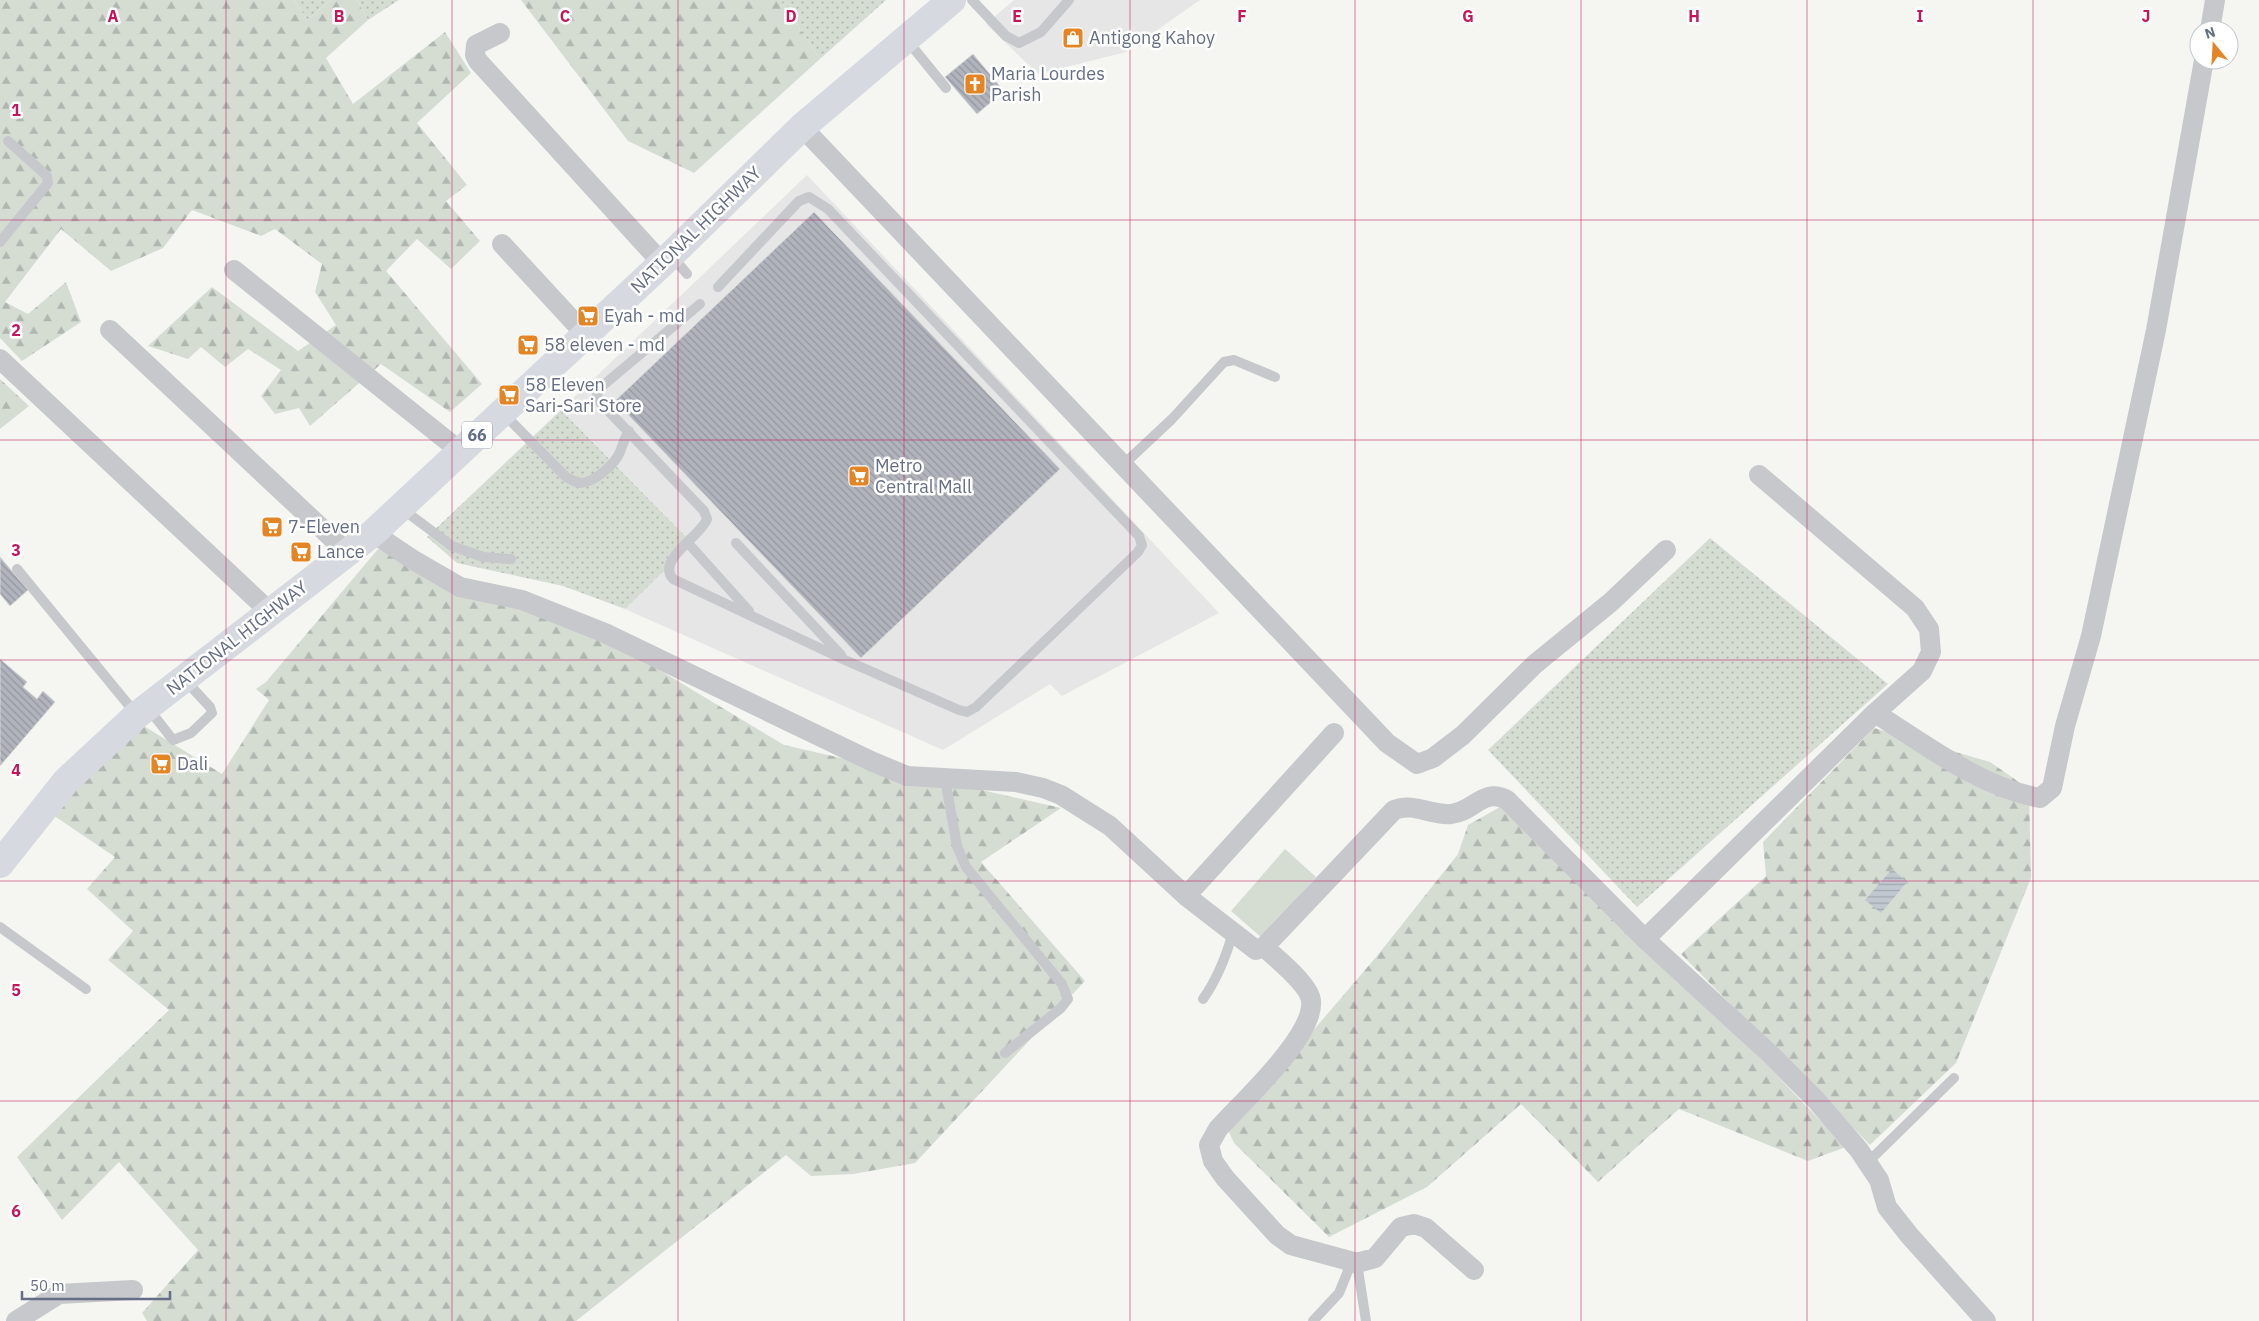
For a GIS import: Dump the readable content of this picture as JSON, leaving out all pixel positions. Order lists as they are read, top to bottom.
{
  "streets": {
    "main road": ["NATIONAL HIGHWAY", "66"]
  },
  "places": {
    "shop": ["Antigong Kahoy"],
    "church": ["Maria Lourdes Parish"],
    "supermarket": [
      "Eyah - md",
      "58 eleven - md",
      "58 Eleven Sari-Sari Store",
      "Metro Central Mall",
      "7-Eleven",
      "Lance",
      "Dali"
    ]
  },
  "scale_bar": "50 m",
  "north": "top",
  "grid": {
    "columns": [
      "A",
      "B",
      "C",
      "D",
      "E",
      "F",
      "G",
      "H",
      "I",
      "J"
    ],
    "rows": [
      "1",
      "2",
      "3",
      "4",
      "5",
      "6"
    ]
  }
}
